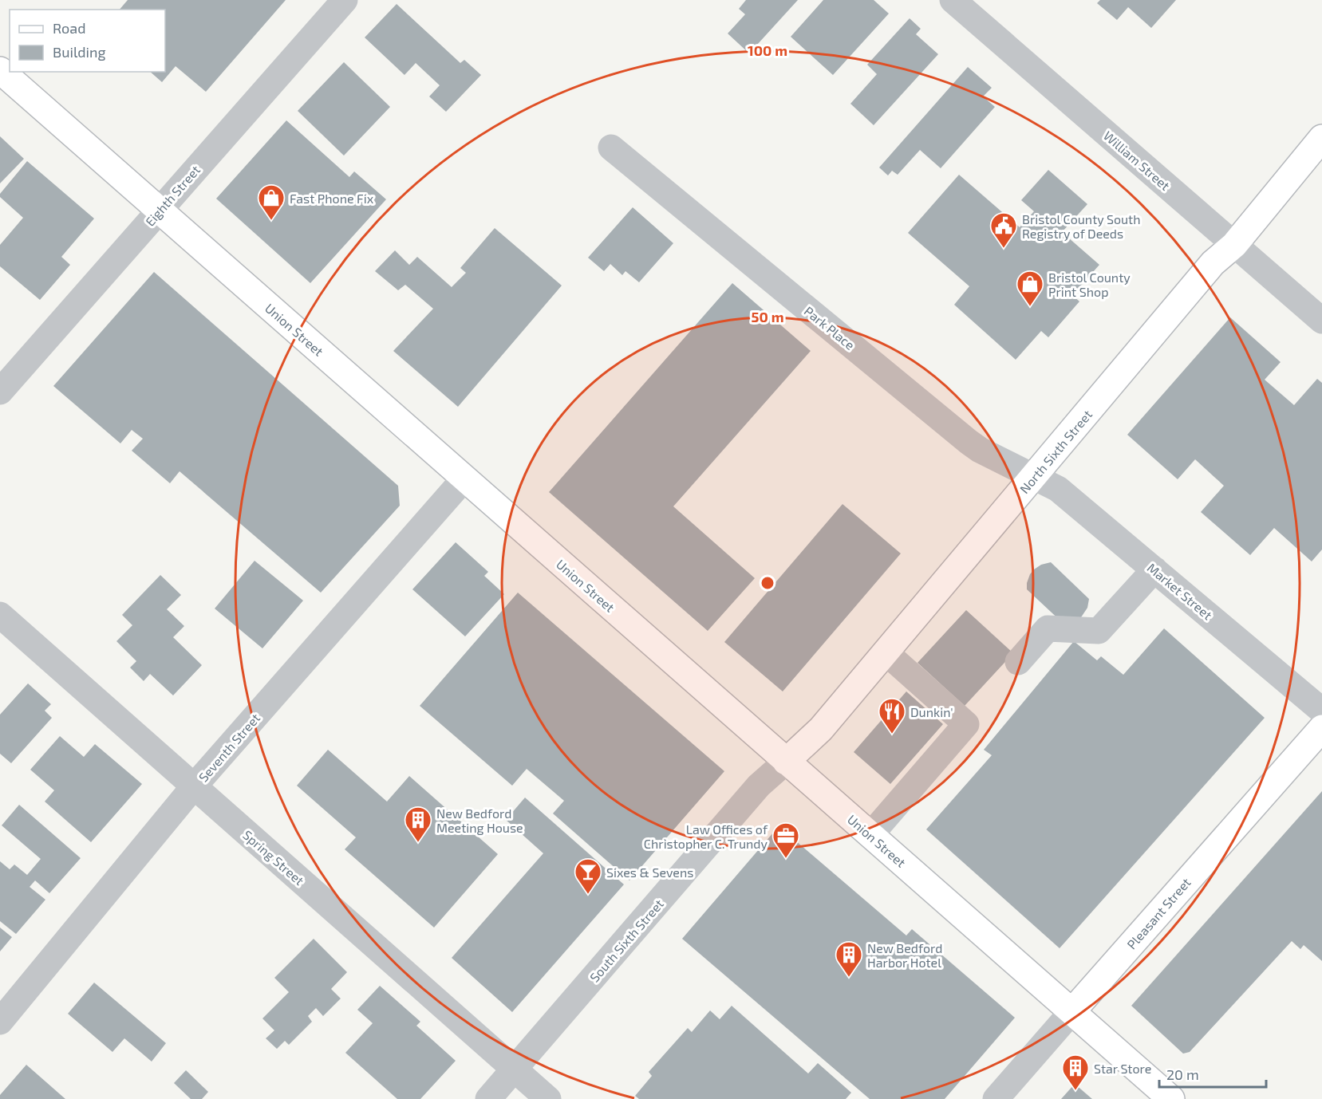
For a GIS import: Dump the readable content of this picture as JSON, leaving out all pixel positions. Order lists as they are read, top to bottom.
{
  "streets": {
    "main road": ["Union Street", "North Sixth Street", "Pleasant Street"],
    "street": [
      "William Street",
      "Eighth Street",
      "Park Place",
      "Market Street",
      "Seventh Street",
      "Spring Street",
      "South Sixth Street"
    ]
  },
  "crossings": [
    ["William Street", "North Sixth Street"],
    ["Eighth Street", "Union Street"],
    ["Park Place", "North Sixth Street"],
    ["Park Place", "Market Street"],
    ["Union Street", "North Sixth Street"],
    ["Union Street", "Seventh Street"],
    ["Union Street", "Pleasant Street"],
    ["Union Street", "South Sixth Street"],
    ["North Sixth Street", "Market Street"],
    ["North Sixth Street", "South Sixth Street"],
    ["Seventh Street", "Spring Street"],
    ["Spring Street", "South Sixth Street"]
  ],
  "places": {
    "shop": ["Fast Phone Fix", "Bristol County Print Shop"],
    "public building": ["Bristol County South Registry of Deeds"],
    "restaurant": ["Dunkin'"],
    "building": ["New Bedford Meeting House", "New Bedford Harbor Hotel", "Star Store"],
    "office": ["Law Offices of Christopher C. Trundy"],
    "bar": ["Sixes & Sevens"]
  },
  "legend": ["Road", "Building"],
  "scale_bar": "20 m",
  "rings": ["100 m", "50 m"]
}
